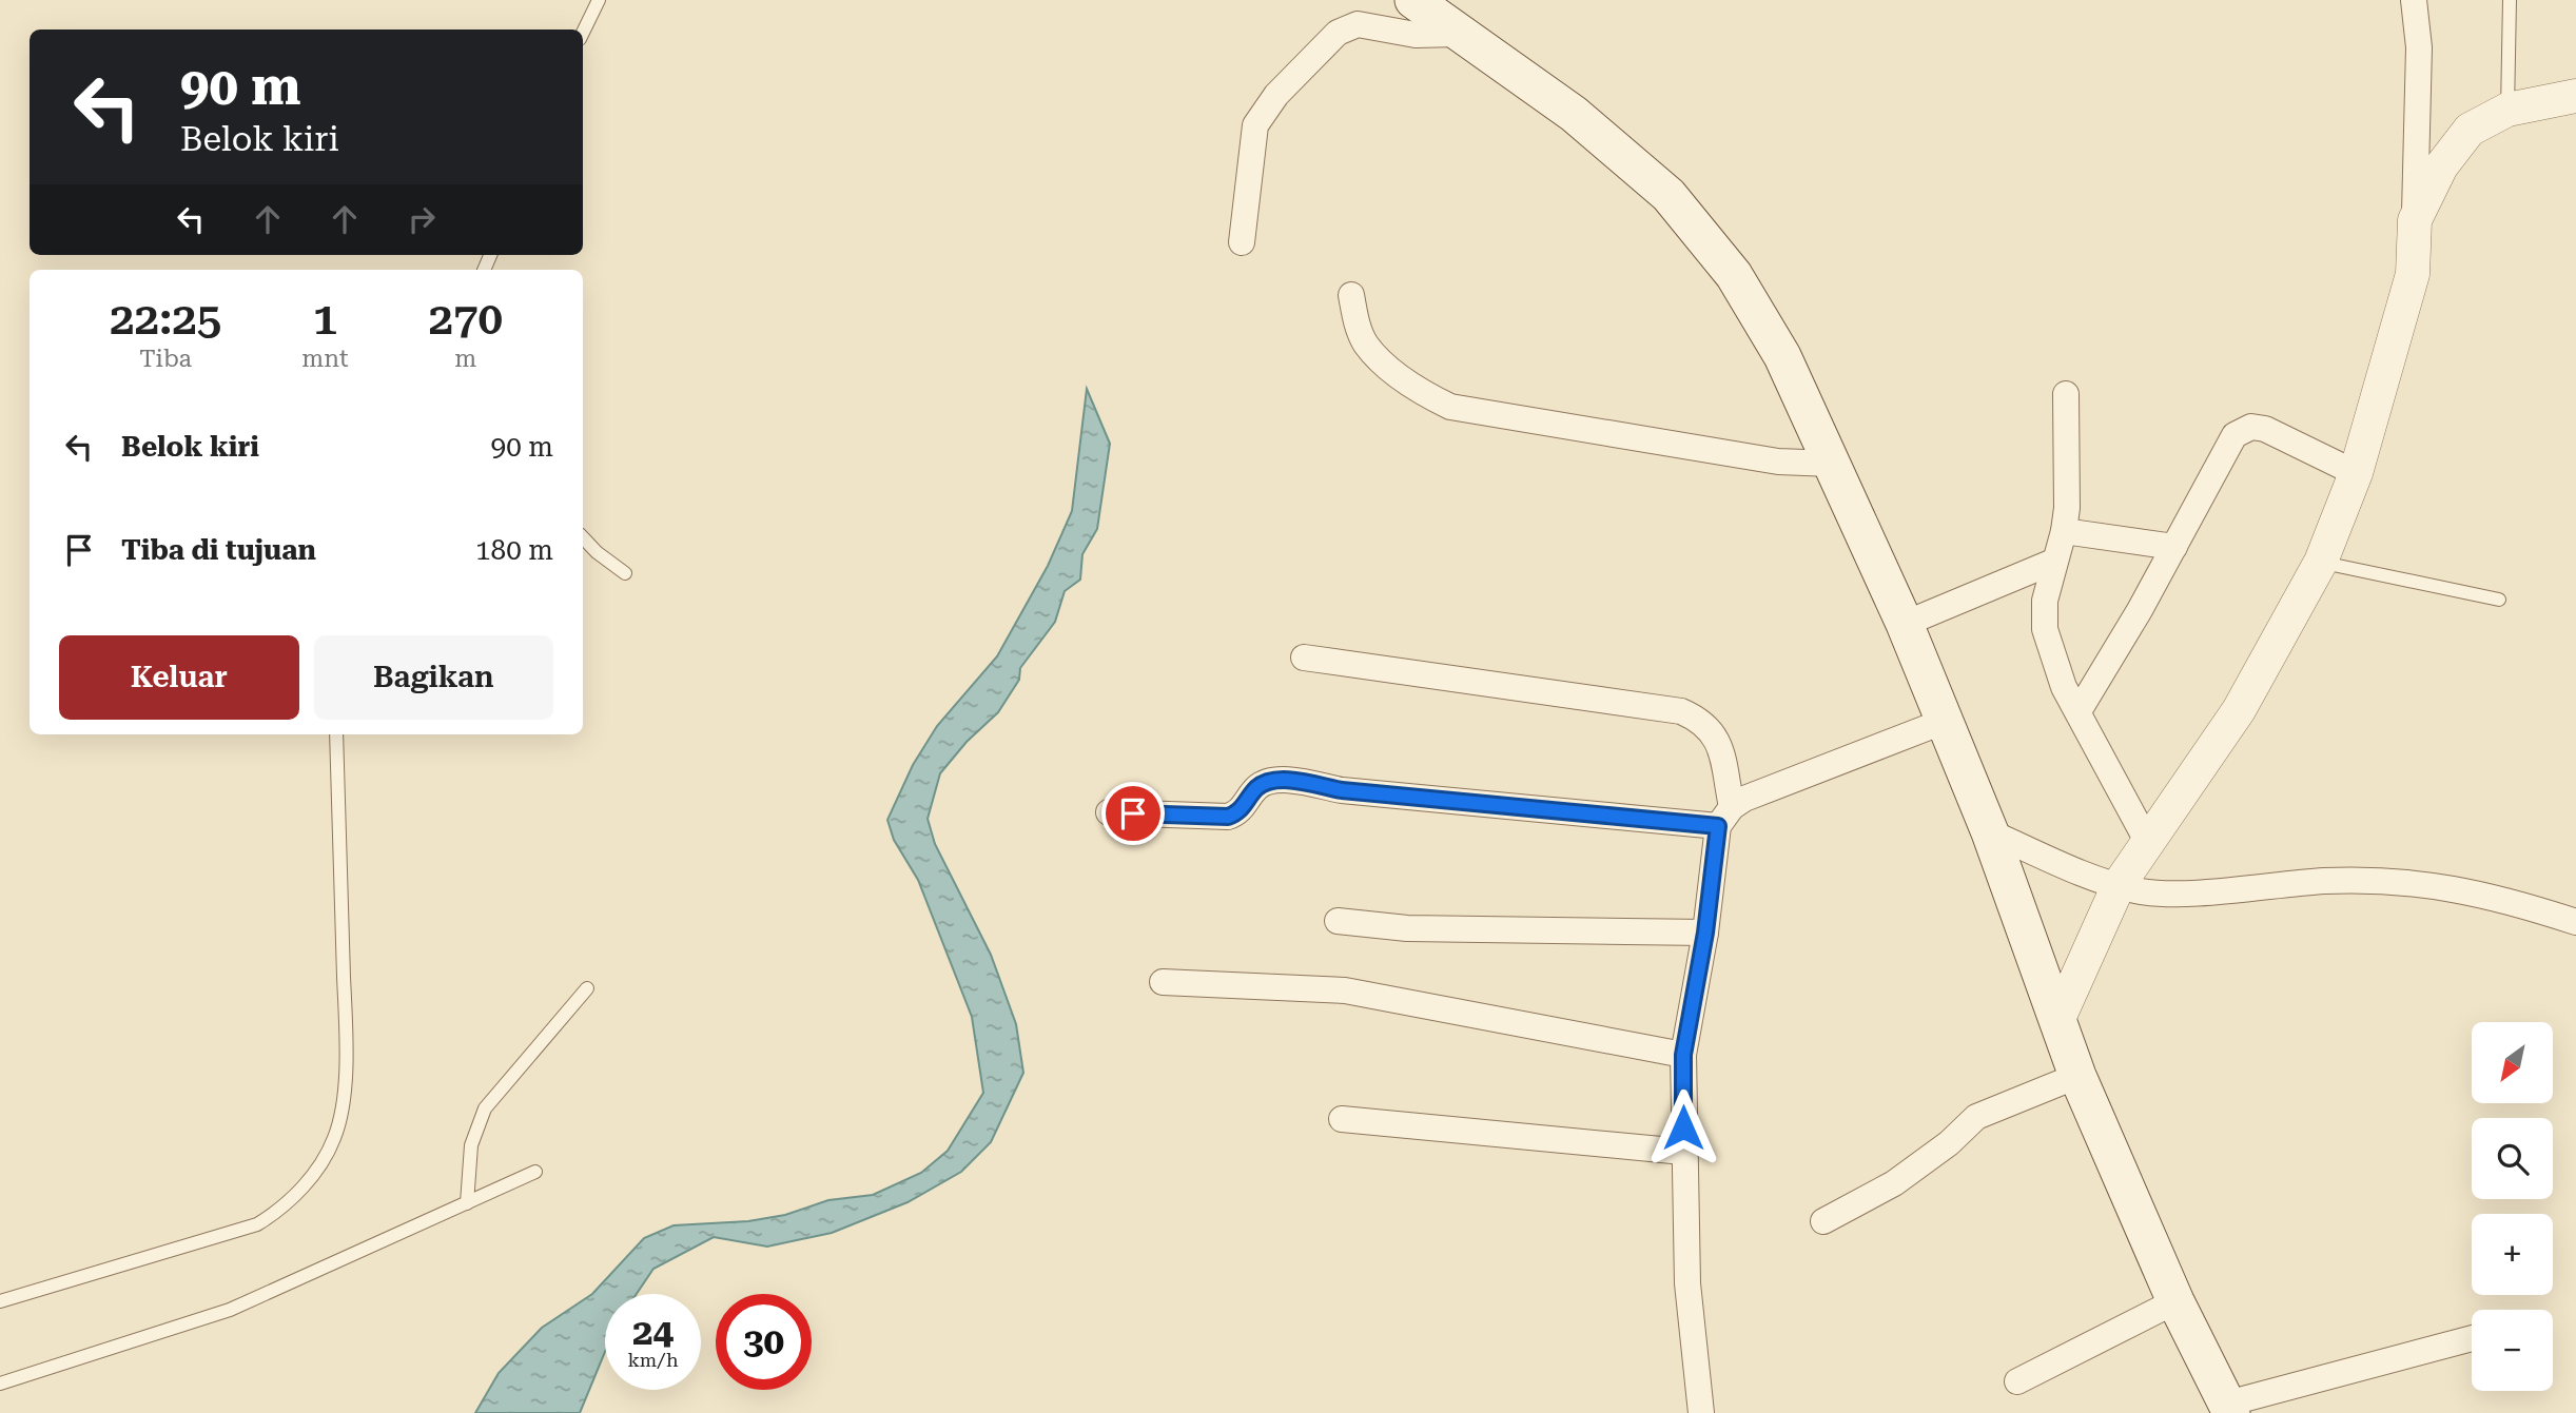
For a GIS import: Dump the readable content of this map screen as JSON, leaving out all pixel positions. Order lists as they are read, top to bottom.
{
  "north": "bottom left",
  "page": {
    "turn": ["90 m", "Belok kiri"],
    "eta": [
      "22:25",
      "Tiba",
      "1",
      "mnt",
      "270",
      "m"
    ],
    "list": [
      {
        "name": "Belok kiri",
        "value": "90 m"
      },
      {
        "name": "Tiba di tujuan",
        "value": "180 m"
      }
    ],
    "buttons": ["Keluar", "Bagikan"],
    "map_buttons": ["+", "−"],
    "speed": "24 km/h",
    "limit": "30"
  }
}
